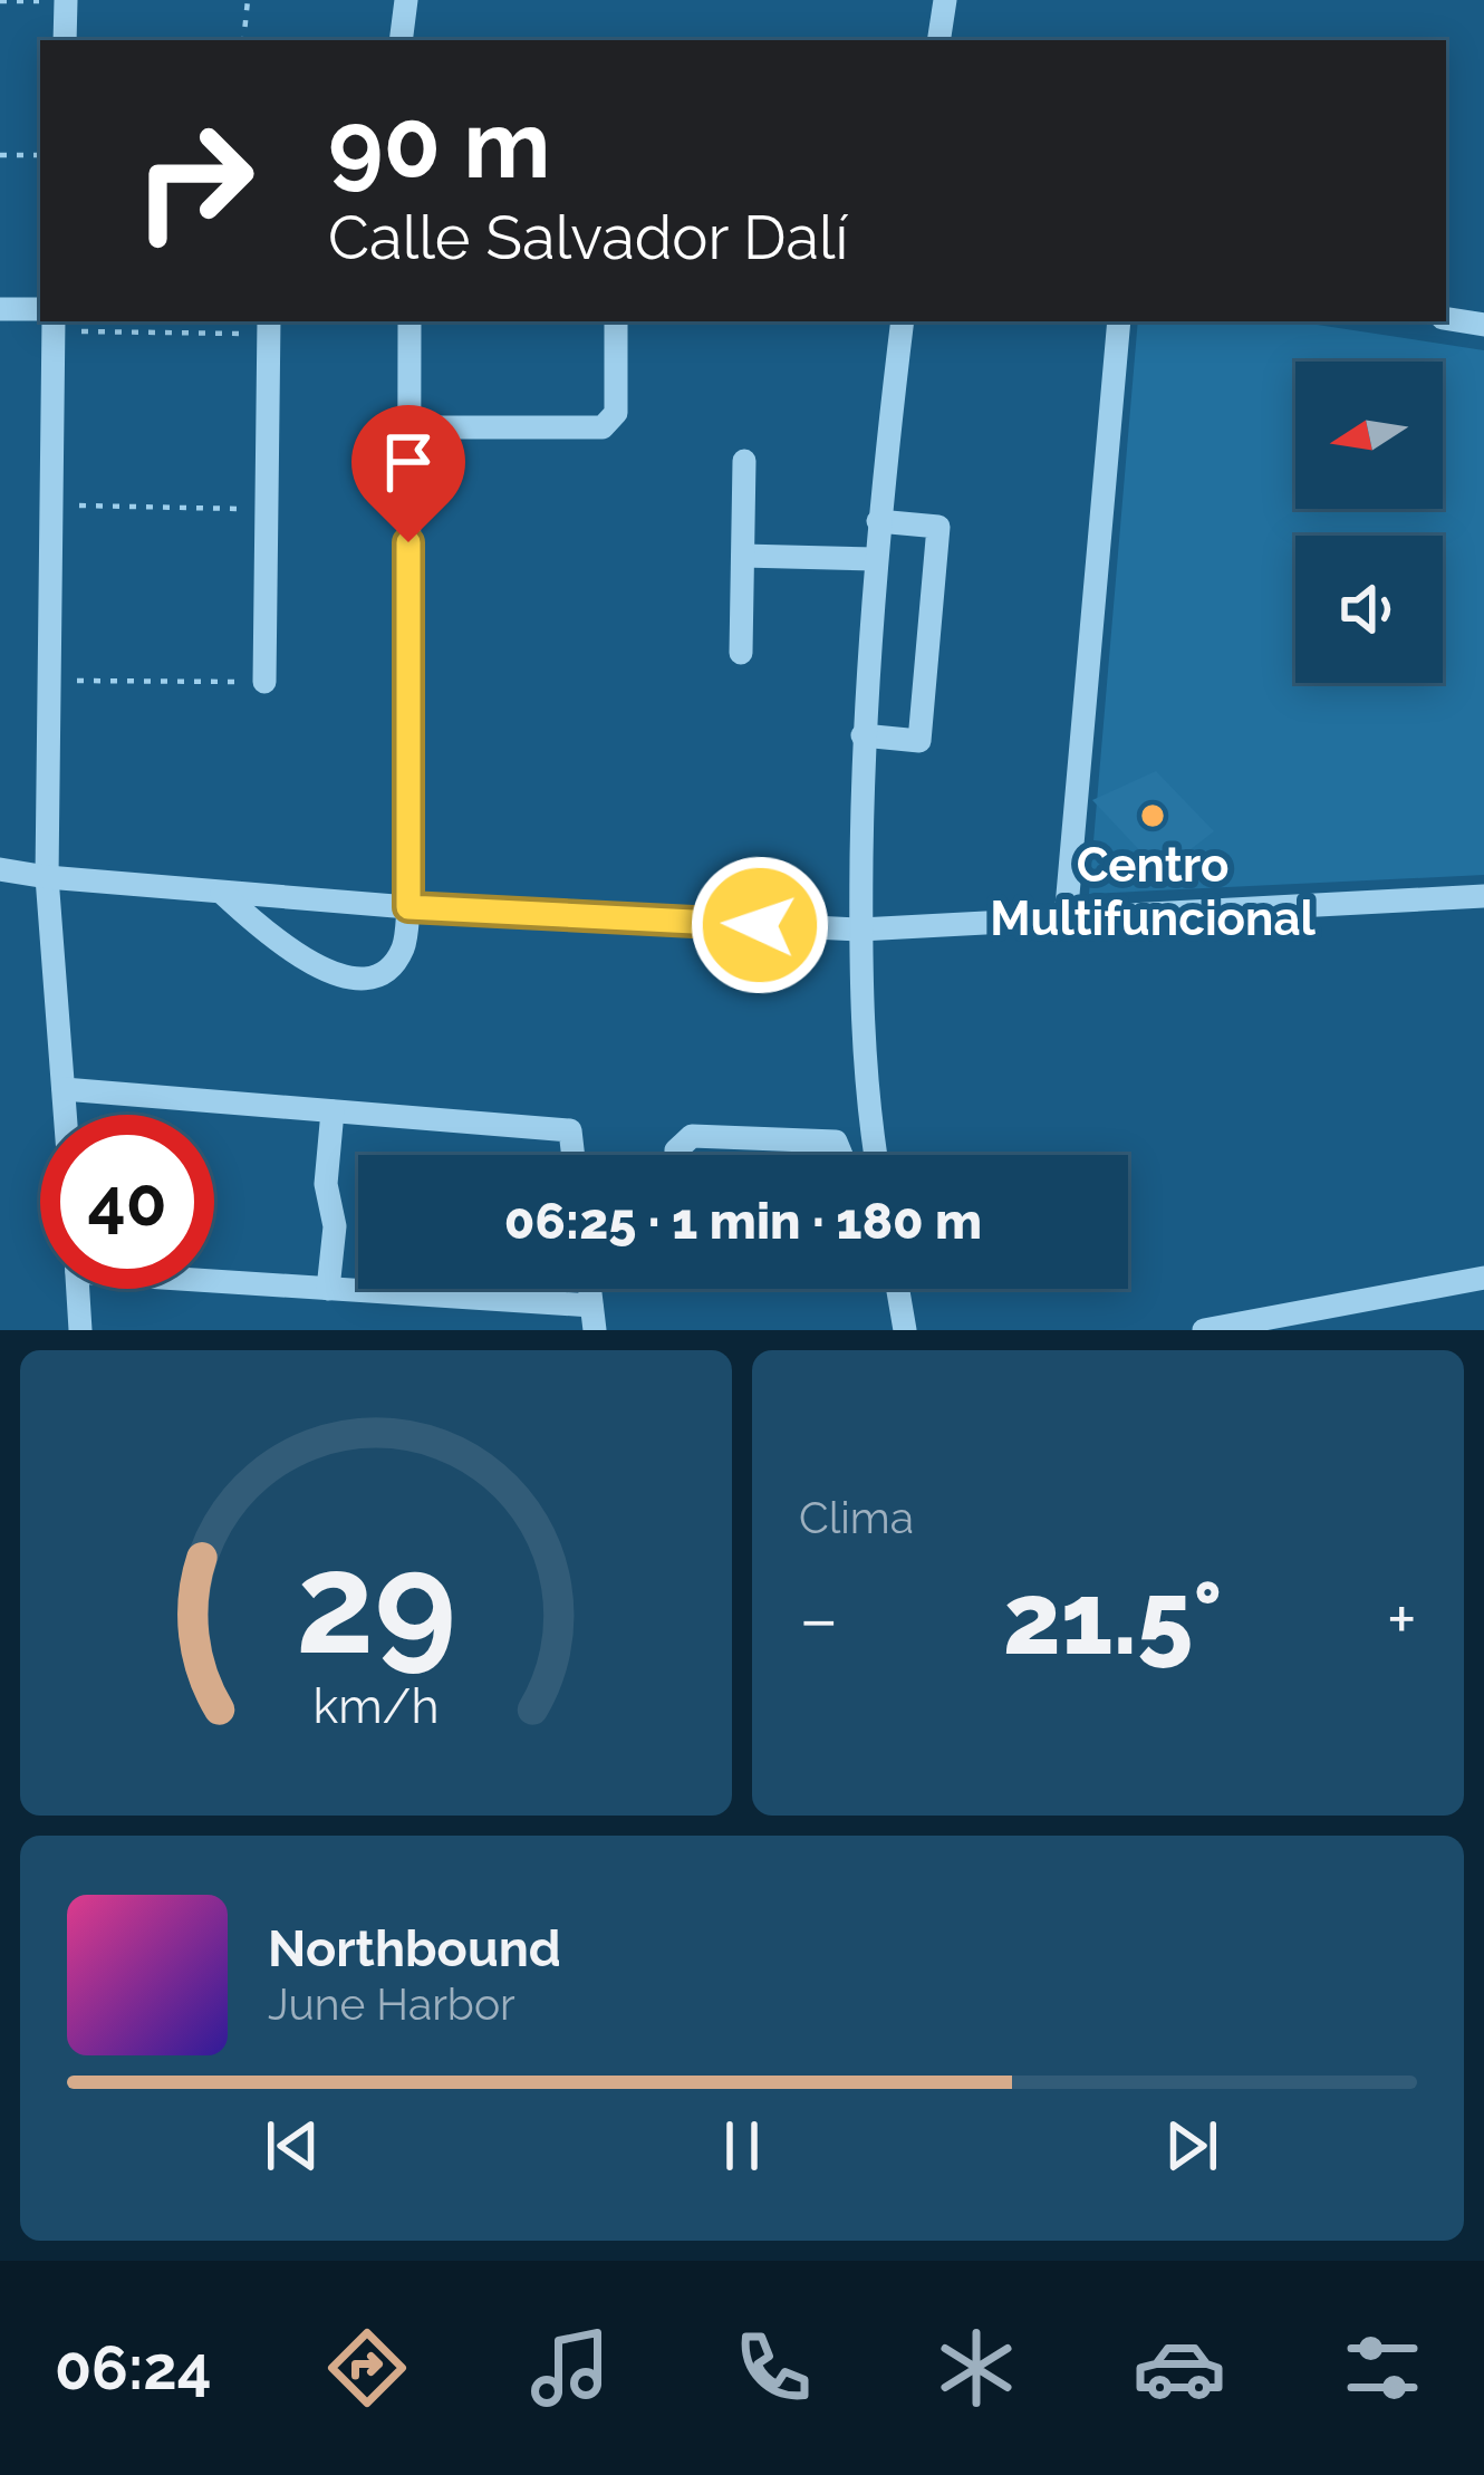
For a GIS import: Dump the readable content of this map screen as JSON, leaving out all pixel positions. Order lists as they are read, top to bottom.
{
  "places": ["Centro Multifuncional"],
  "north": "left",
  "page": {
    "turn": ["90 m", "Calle Salvador Dalí"],
    "limit": "40",
    "trip": "06:25 · 1 min · 180 m",
    "tile": "Clima",
    "heat": ["−", "21.5°", "+"],
    "song": ["Northbound", "June Harbor"],
    "tabs": "06:24",
    "gauge": ["29", "km/h"]
  }
}
